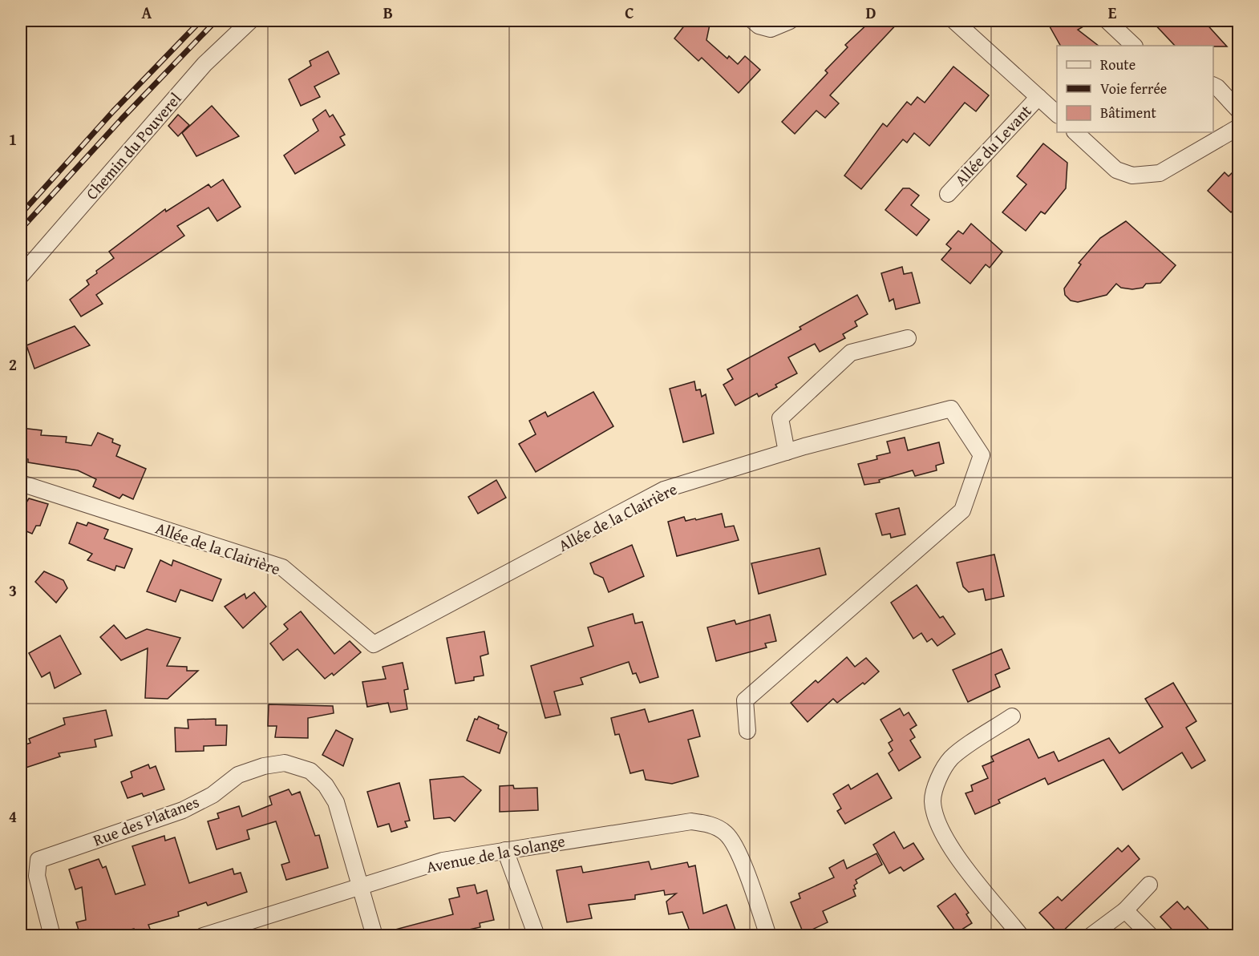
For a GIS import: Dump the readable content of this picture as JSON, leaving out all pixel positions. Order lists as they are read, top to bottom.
{
  "streets": {
    "street": [
      "Allée du Levant",
      "Chemin du Pouverel",
      "Allée de la Clairière",
      "Rue des Platanes",
      "Avenue de la Solange"
    ]
  },
  "crossings": [
    ["Rue des Platanes", "Avenue de la Solange"]
  ],
  "legend": ["Route", "Voie ferrée", "Bâtiment"],
  "grid": {
    "columns": [
      "A",
      "B",
      "C",
      "D",
      "E"
    ],
    "rows": [
      "1",
      "2",
      "3",
      "4"
    ]
  }
}
